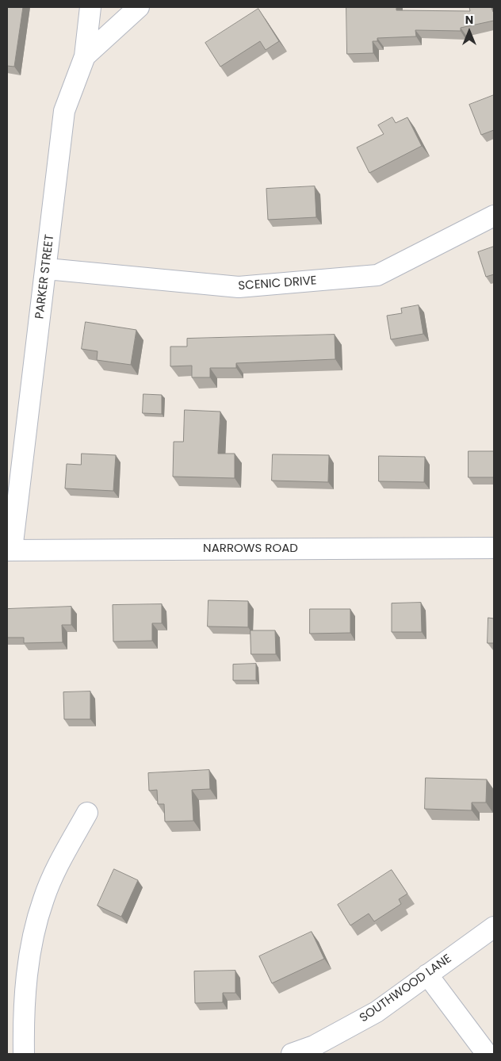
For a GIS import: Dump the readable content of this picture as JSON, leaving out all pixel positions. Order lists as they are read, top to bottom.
{
  "streets": {
    "street": [
      "PARKER STREET",
      "SCENIC DRIVE",
      "NARROWS ROAD",
      "SOUTHWOOD LANE"
    ]
  },
  "crossings": [
    ["PARKER STREET", "SCENIC DRIVE"],
    ["PARKER STREET", "NARROWS ROAD"]
  ],
  "north": "top"
}
